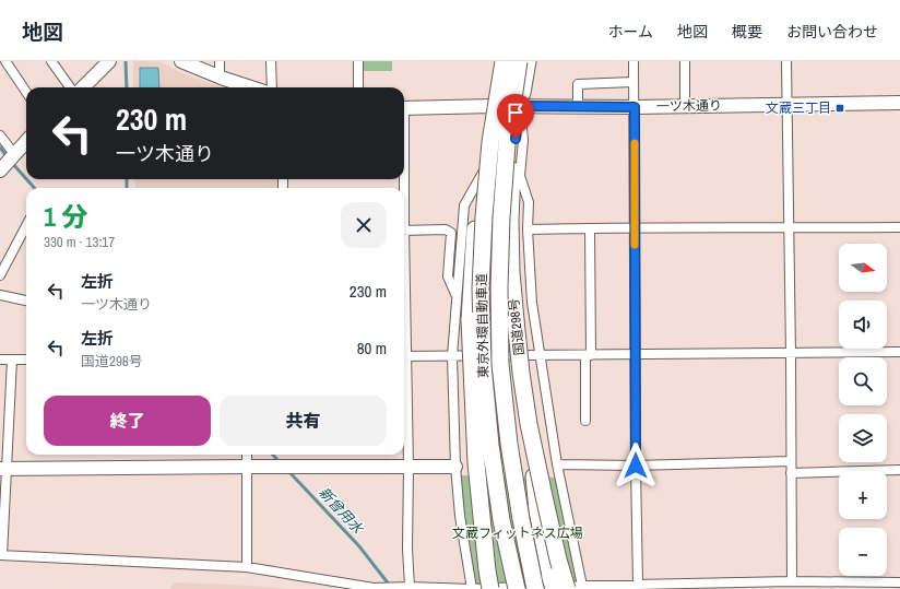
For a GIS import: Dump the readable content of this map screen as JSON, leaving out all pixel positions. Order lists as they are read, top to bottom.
{
  "streets": {
    "highway": ["東京外環自動車道", "国道298号"],
    "street": ["一ツ木通り"]
  },
  "crossings": [
    ["一ツ木通り", "国道298号"]
  ],
  "water": ["新曾用水"],
  "parks": ["文蔵フィットネス広場"],
  "places": {
    "transit": ["文蔵三丁目"]
  },
  "north": "right",
  "page": {
    "header": "地図",
    "nav": [
      "ホーム",
      "地図",
      "概要",
      "お問い合わせ"
    ],
    "turn": ["230 m", "一ツ木通り"],
    "heading": ["1 分", "330 m · 13:17"],
    "map_buttons": ["+", "−"],
    "list": [
      {
        "name": "左折",
        "note": "一ツ木通り",
        "value": "230 m"
      },
      {
        "name": "左折",
        "note": "国道298号",
        "value": "80 m"
      }
    ],
    "buttons": ["終了", "共有"]
  }
}
